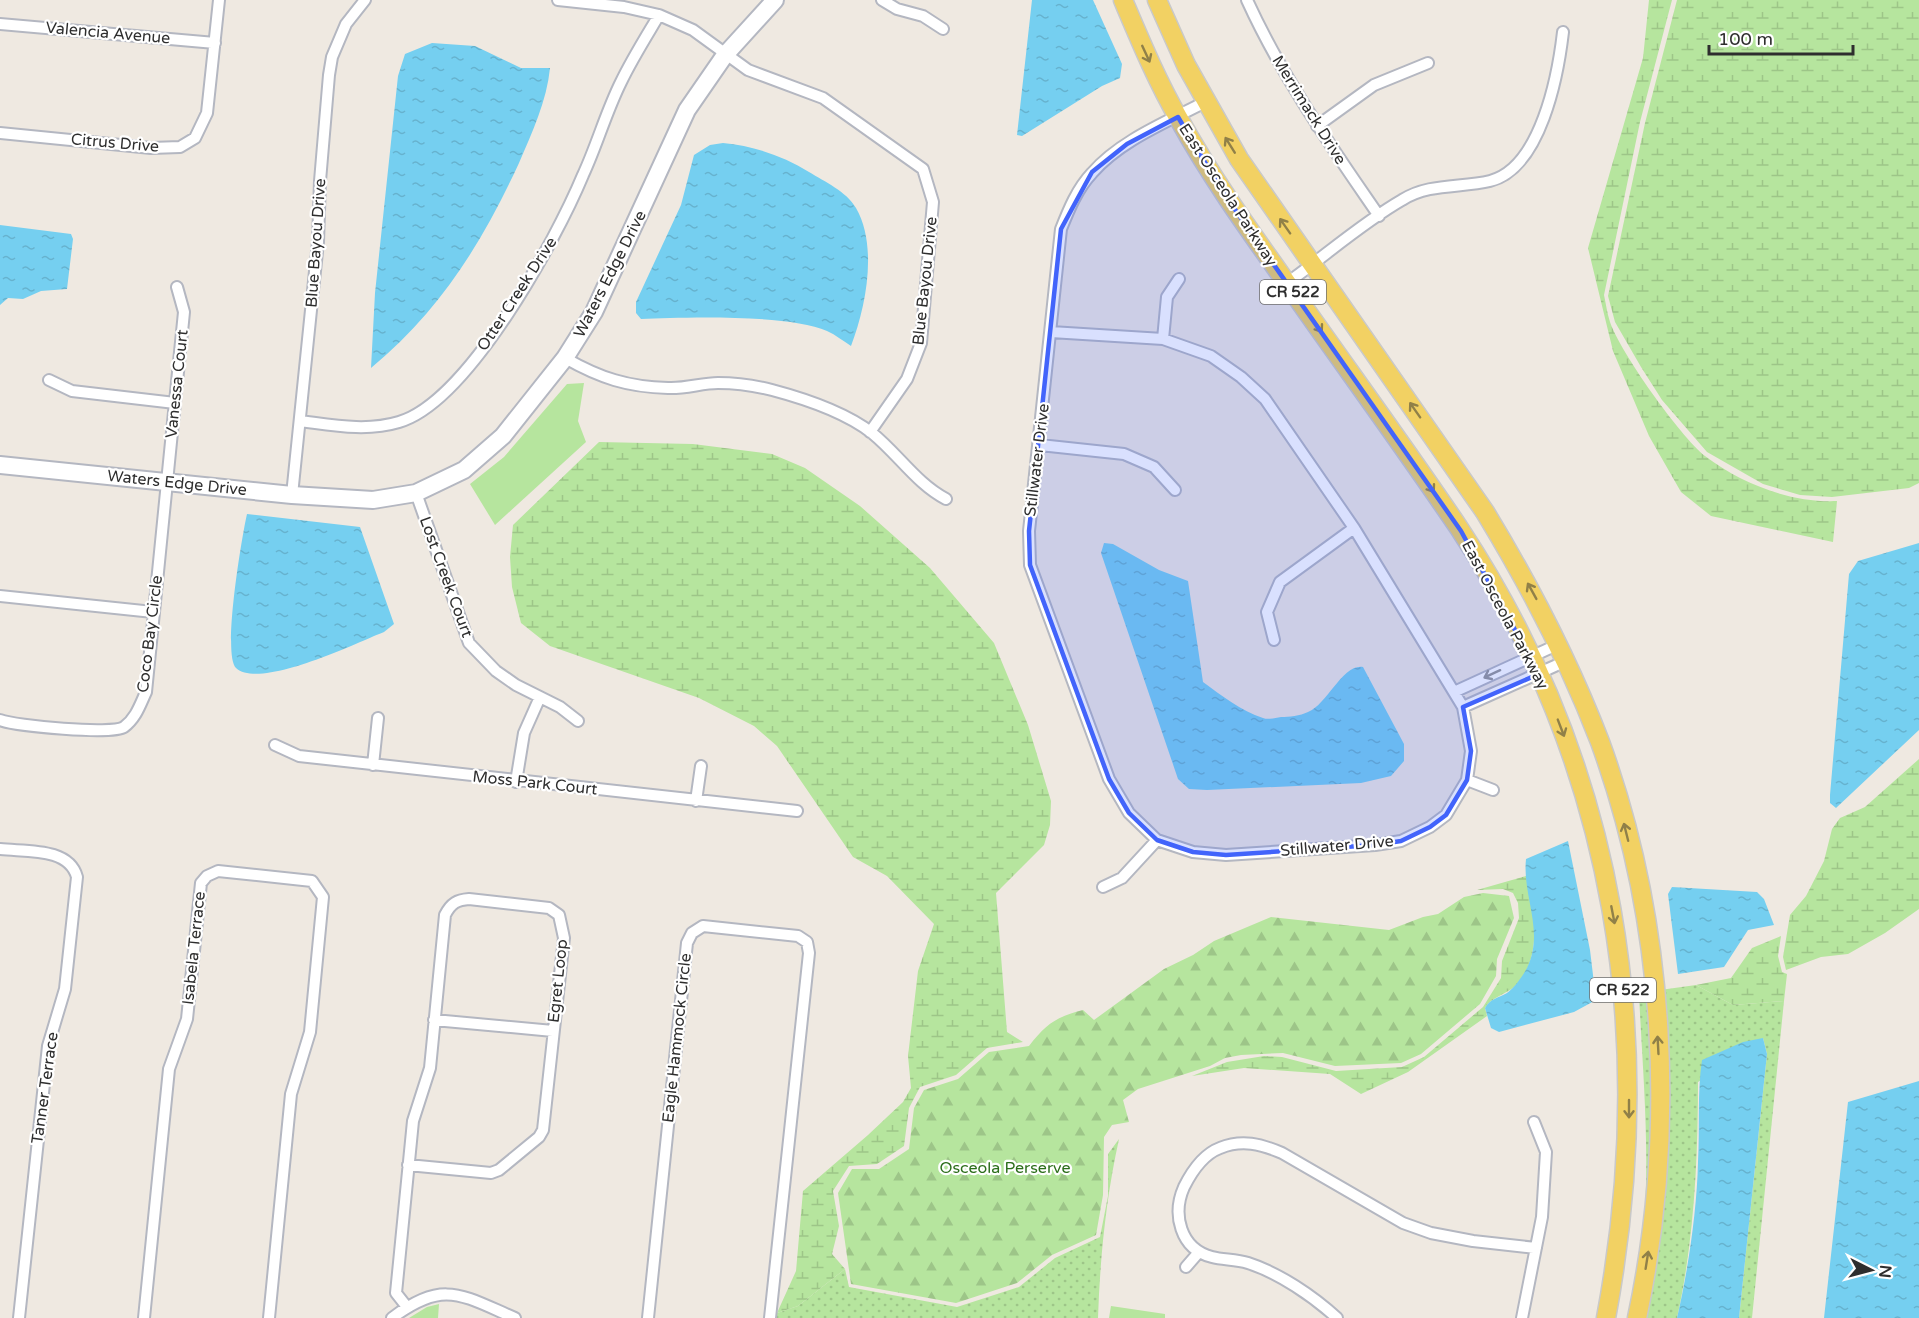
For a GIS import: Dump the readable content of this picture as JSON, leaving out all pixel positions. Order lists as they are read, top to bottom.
{
  "streets": {
    "main road": ["East Osceola Parkway", "CR 522"],
    "street": [
      "Valencia Avenue",
      "Merrimack Drive",
      "Citrus Drive",
      "Blue Bayou Drive",
      "Waters Edge Drive",
      "Otter Creek Drive",
      "Vanessa Court",
      "Stillwater Drive",
      "Lost Creek Court",
      "Coco Bay Circle",
      "Moss Park Court",
      "Isabela Terrace",
      "Egret Loop",
      "Eagle Hammock Circle",
      "Tanner Terrace"
    ]
  },
  "crossings": [
    ["Valencia Avenue", "Citrus Drive"],
    ["East Osceola Parkway", "Stillwater Drive"],
    ["Blue Bayou Drive", "Waters Edge Drive"],
    ["Blue Bayou Drive", "Otter Creek Drive"],
    ["Waters Edge Drive", "Vanessa Court"],
    ["Waters Edge Drive", "Lost Creek Court"],
    ["Waters Edge Drive", "Coco Bay Circle"],
    ["Vanessa Court", "Coco Bay Circle"]
  ],
  "parks": ["Osceola Perserve"],
  "scale_bar": "100 m",
  "north": "right"
}
